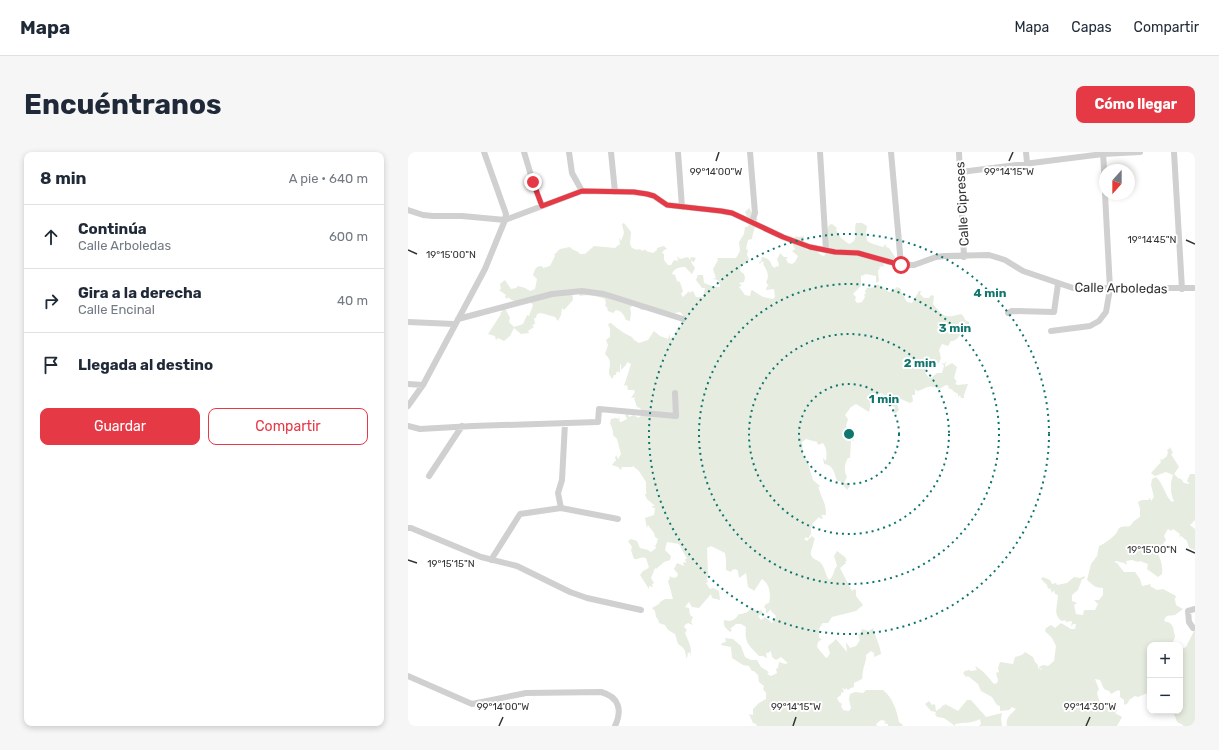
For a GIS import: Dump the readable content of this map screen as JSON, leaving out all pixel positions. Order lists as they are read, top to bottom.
{
  "streets": {
    "street": ["Calle Cipreses", "Calle Arboledas"]
  },
  "crossings": [
    ["Calle Cipreses", "Calle Arboledas"]
  ],
  "north": "bottom",
  "page": {
    "header": "Mapa",
    "nav": ["Mapa", "Capas", "Compartir"],
    "buttons": [
      "Cómo llegar",
      ["Guardar", "Compartir"]
    ],
    "title": "Encuéntranos",
    "heading": ["8 min", "A pie · 640 m"],
    "list": [
      ["Continúa", "Calle Arboledas", "600 m"],
      ["Gira a la derecha", "Calle Encinal", "40 m"],
      "Llegada al destino"
    ],
    "map_buttons": ["+", "−"]
  },
  "coordinates": [
    "99°14'00\"W",
    "99°14'15\"W",
    "19°14'45\"N",
    "19°15'00\"N",
    "19°15'15\"N",
    "99°14'30\"W"
  ],
  "rings": [
    "4 min",
    "3 min",
    "2 min",
    "1 min"
  ]
}
